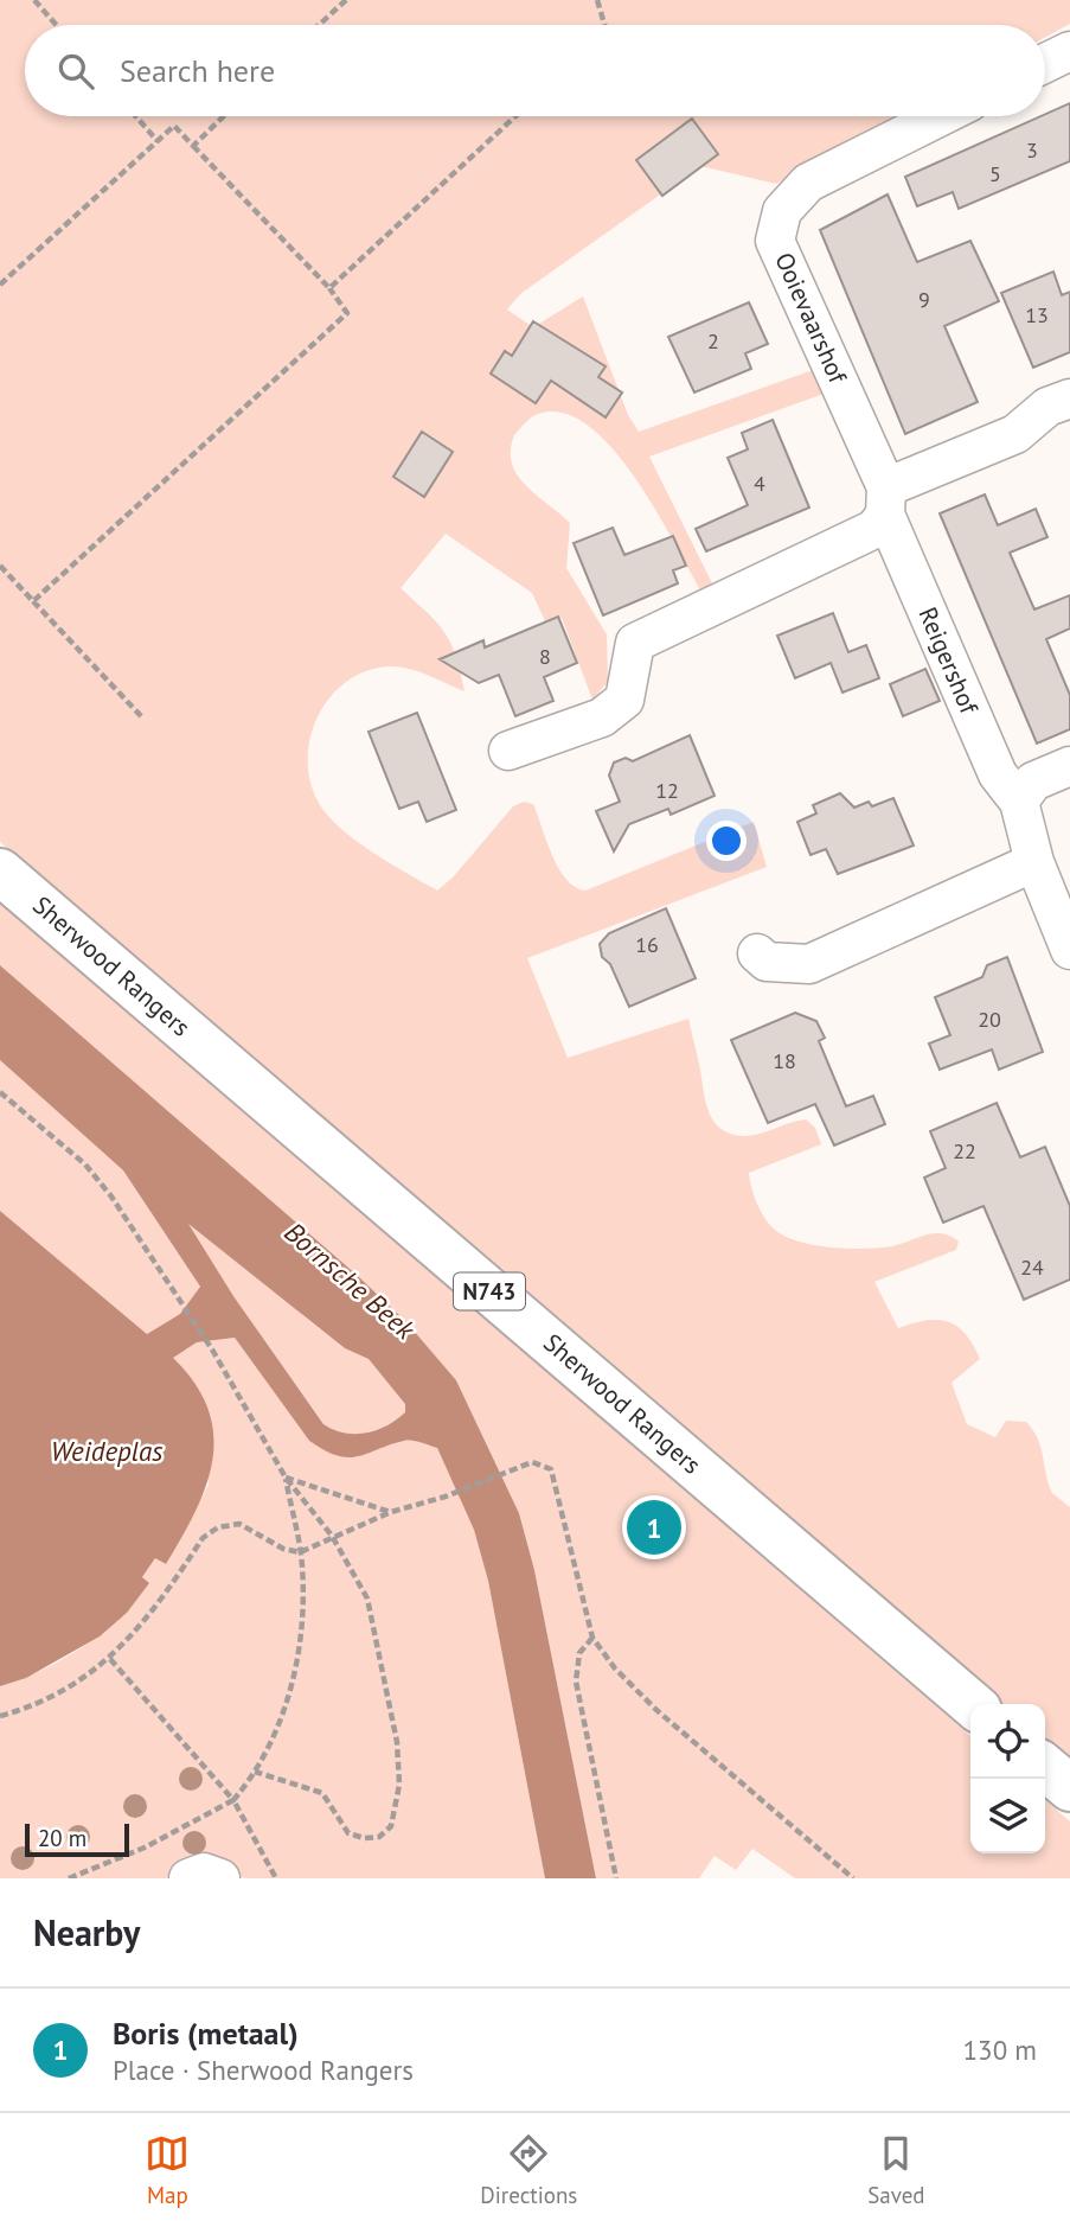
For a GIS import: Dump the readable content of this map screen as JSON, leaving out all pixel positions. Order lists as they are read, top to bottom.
{
  "streets": {
    "main road": ["Sherwood Rangers", "N743"],
    "street": ["Ooievaarshof", "Reigershof"]
  },
  "crossings": [
    ["Ooievaarshof", "Reigershof"]
  ],
  "water": ["Bornsche Beek", "Weideplas"],
  "house_numbers": [
    "3",
    "5",
    "9",
    "13",
    "2",
    "4",
    "8",
    "12",
    "16",
    "20",
    "18",
    "22",
    "24"
  ],
  "scale_bar": "20 m",
  "page": {
    "search": "Search here",
    "pins": "1",
    "scale": "20 m",
    "heading": "Nearby",
    "list": [
      {
        "mark": "1",
        "name": "Boris (metaal)",
        "note": "Place · Sherwood Rangers",
        "value": "130 m"
      }
    ],
    "nav": ["Map", "Directions", "Saved"]
  }
}
